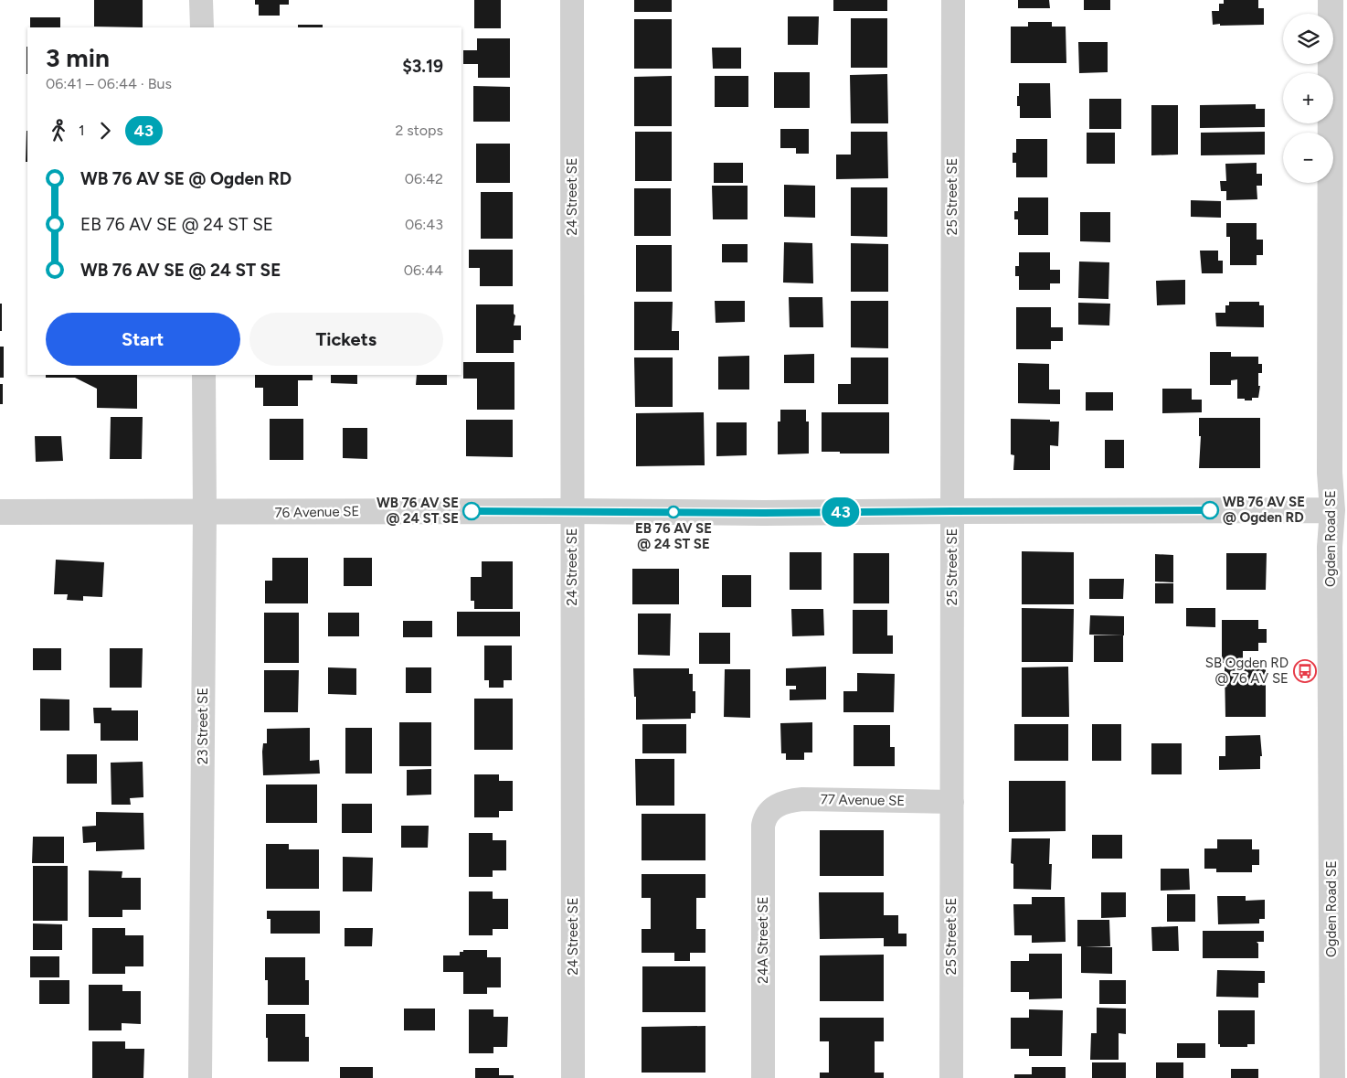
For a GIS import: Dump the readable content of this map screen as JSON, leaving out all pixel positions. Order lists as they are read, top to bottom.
{
  "streets": {
    "street": [
      "24 Street SE",
      "25 Street SE",
      "76 Avenue SE",
      "Ogden Road SE",
      "23 Street SE",
      "77 Avenue SE",
      "24A Street SE"
    ]
  },
  "crossings": [
    ["24 Street SE", "76 Avenue SE"],
    ["25 Street SE", "76 Avenue SE"],
    ["25 Street SE", "77 Avenue SE"],
    ["76 Avenue SE", "Ogden Road SE"],
    ["76 Avenue SE", "23 Street SE"],
    ["77 Avenue SE", "24A Street SE"]
  ],
  "places": {
    "other": ["WB 76 AV SE @ Ogden RD", "WB 76 AV SE @ 24 ST SE", "EB 76 AV SE @ 24 ST SE"],
    "bus stop": ["SB Ogden RD @ 76 AV SE"]
  },
  "lines": ["bus line 43"],
  "page": {
    "on_map": "43",
    "map_buttons": ["+", "−"],
    "heading": ["3 min", "06:41 – 06:44 · Bus", "$3.19"],
    "legs": ["1", "43", "2 stops"],
    "list": [
      {
        "name": "WB 76 AV SE @ Ogden RD",
        "value": "06:42"
      },
      {
        "name": "EB 76 AV SE @ 24 ST SE",
        "value": "06:43"
      },
      {
        "name": "WB 76 AV SE @ 24 ST SE",
        "value": "06:44"
      }
    ],
    "buttons": ["Start", "Tickets"]
  }
}
